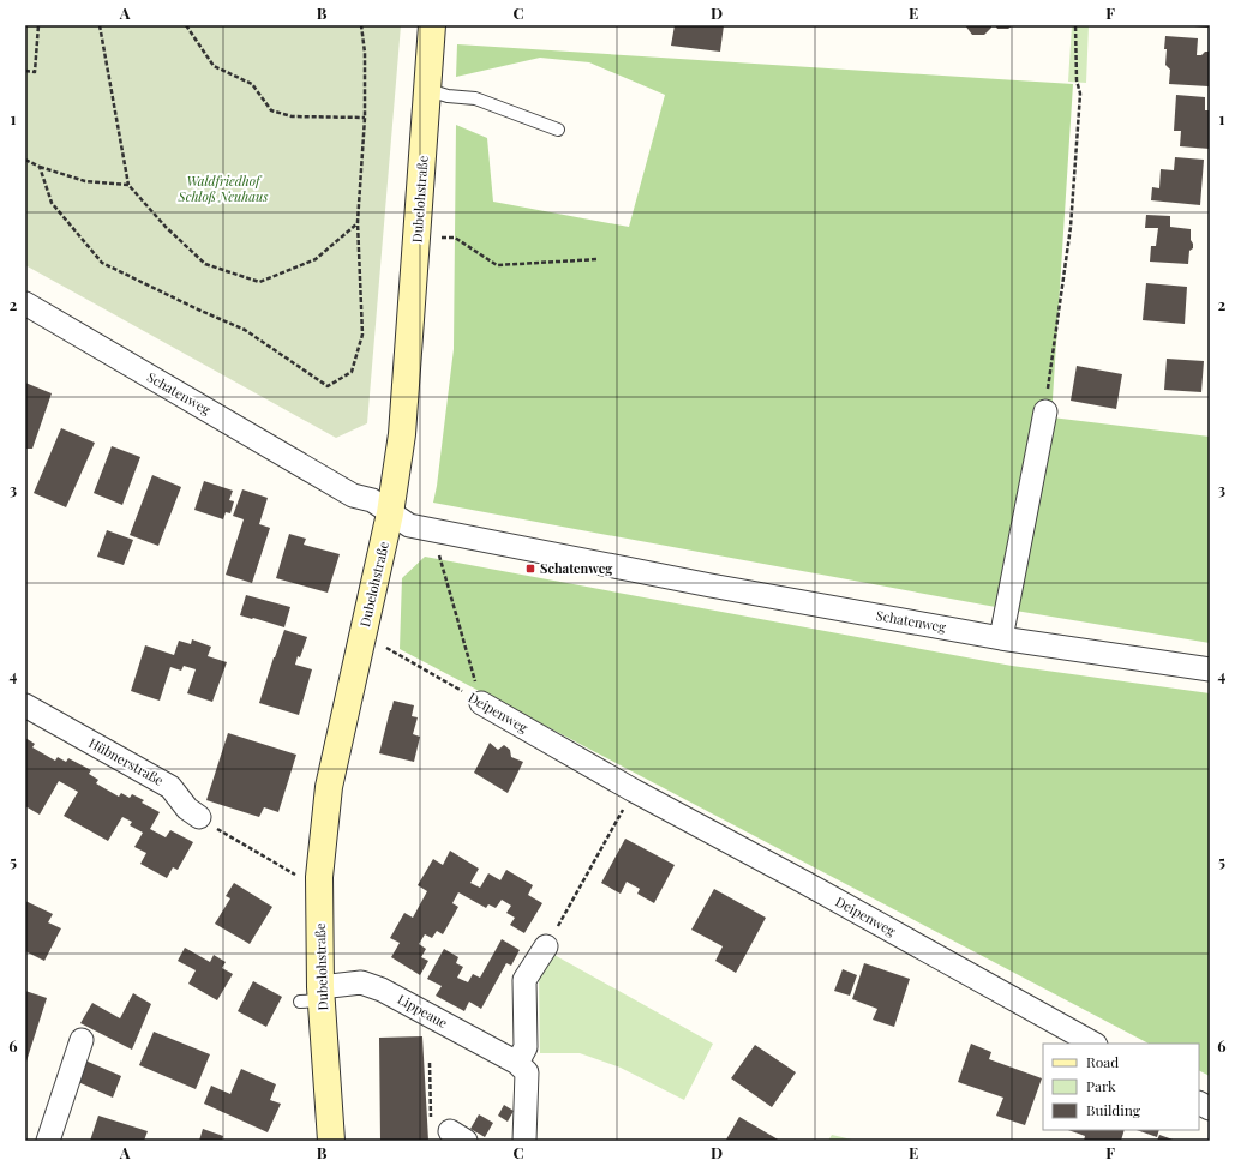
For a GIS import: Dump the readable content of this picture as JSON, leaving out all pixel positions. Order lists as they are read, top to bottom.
{
  "streets": {
    "main road": ["Dubelohstraße"],
    "street": [
      "Schatenweg",
      "Deipenweg",
      "Hübnerstraße",
      "Lippeaue"
    ]
  },
  "crossings": [
    ["Dubelohstraße", "Schatenweg"],
    ["Dubelohstraße", "Deipenweg"],
    ["Dubelohstraße", "Lippeaue"]
  ],
  "parks": ["Waldfriedhof Schloß Neuhaus"],
  "places": {
    "transit": ["Schatenweg"]
  },
  "legend": ["Road", "Park", "Building"],
  "grid": {
    "columns": [
      "A",
      "B",
      "C",
      "D",
      "E",
      "F"
    ],
    "rows": [
      "1",
      "2",
      "3",
      "4",
      "5",
      "6"
    ]
  }
}
